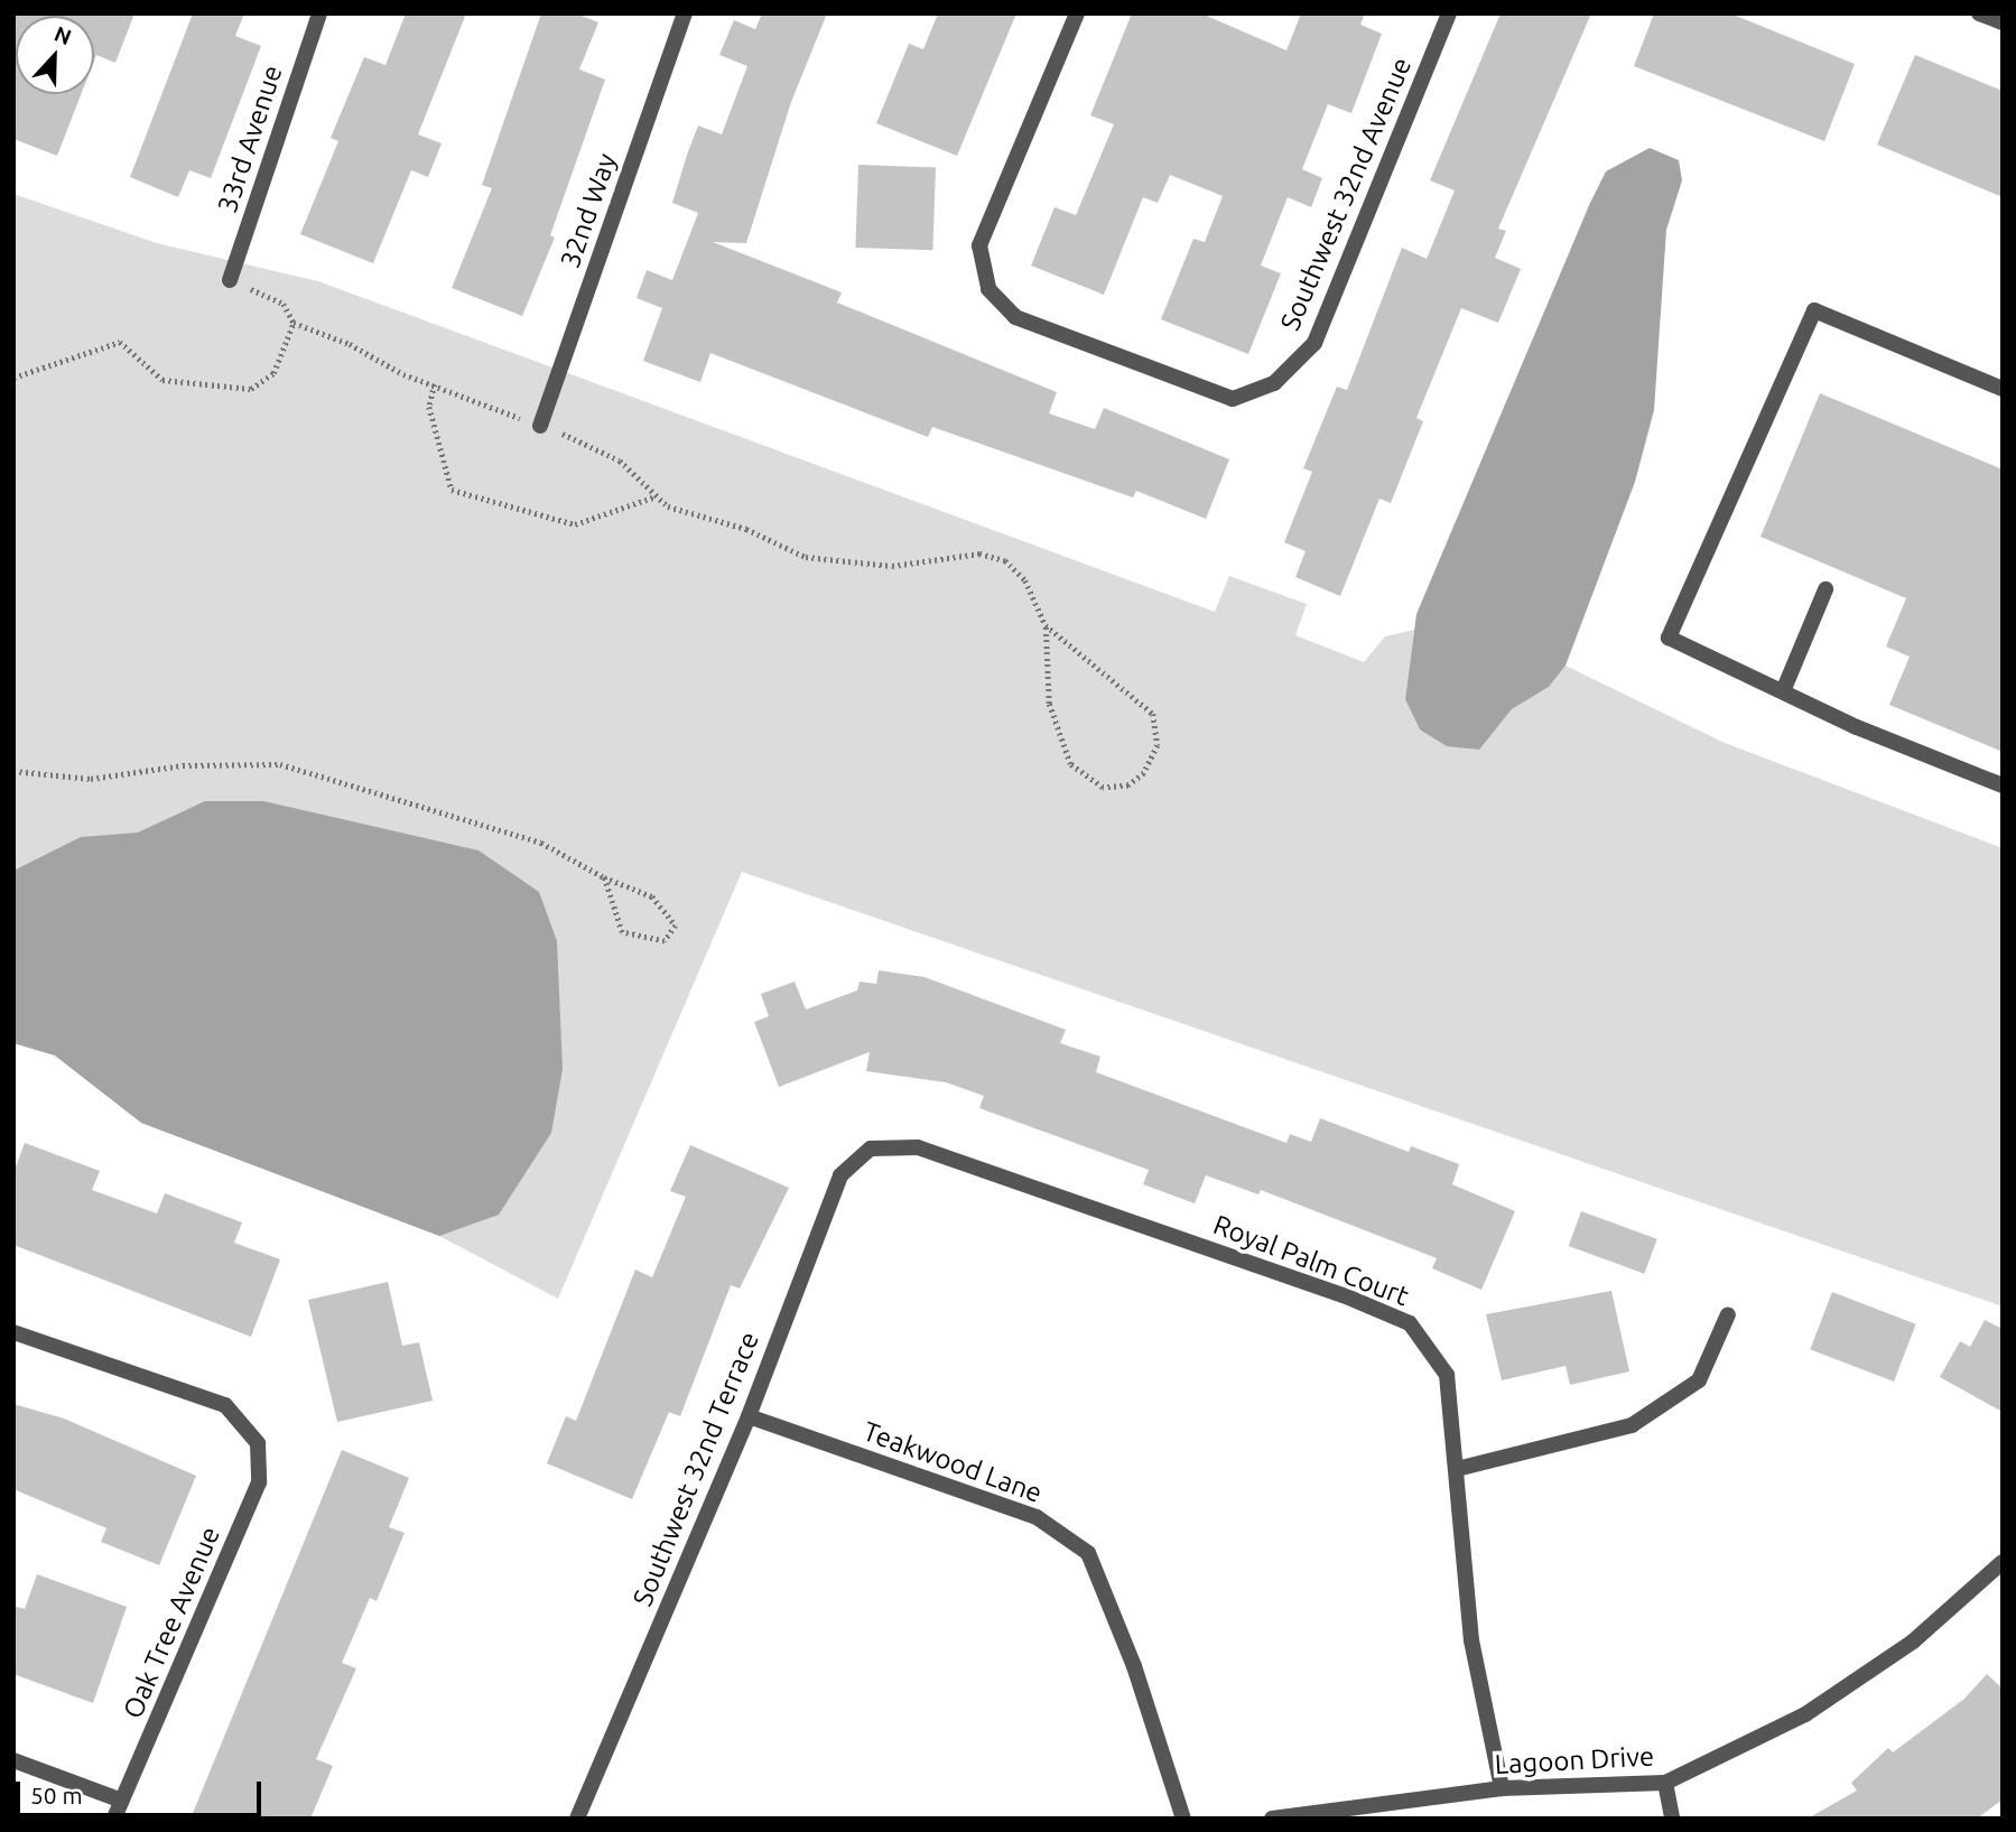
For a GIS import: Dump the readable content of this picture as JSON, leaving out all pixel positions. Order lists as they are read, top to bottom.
{
  "streets": {
    "street": [
      "33rd Avenue",
      "Southwest 32nd Avenue",
      "32nd Way",
      "Royal Palm Court",
      "Teakwood Lane",
      "Southwest 32nd Terrace",
      "Oak Tree Avenue",
      "Lagoon Drive"
    ]
  },
  "crossings": [
    ["Royal Palm Court", "Southwest 32nd Terrace"],
    ["Royal Palm Court", "Lagoon Drive"],
    ["Teakwood Lane", "Southwest 32nd Terrace"]
  ],
  "scale_bar": "50 m",
  "north": "top"
}
